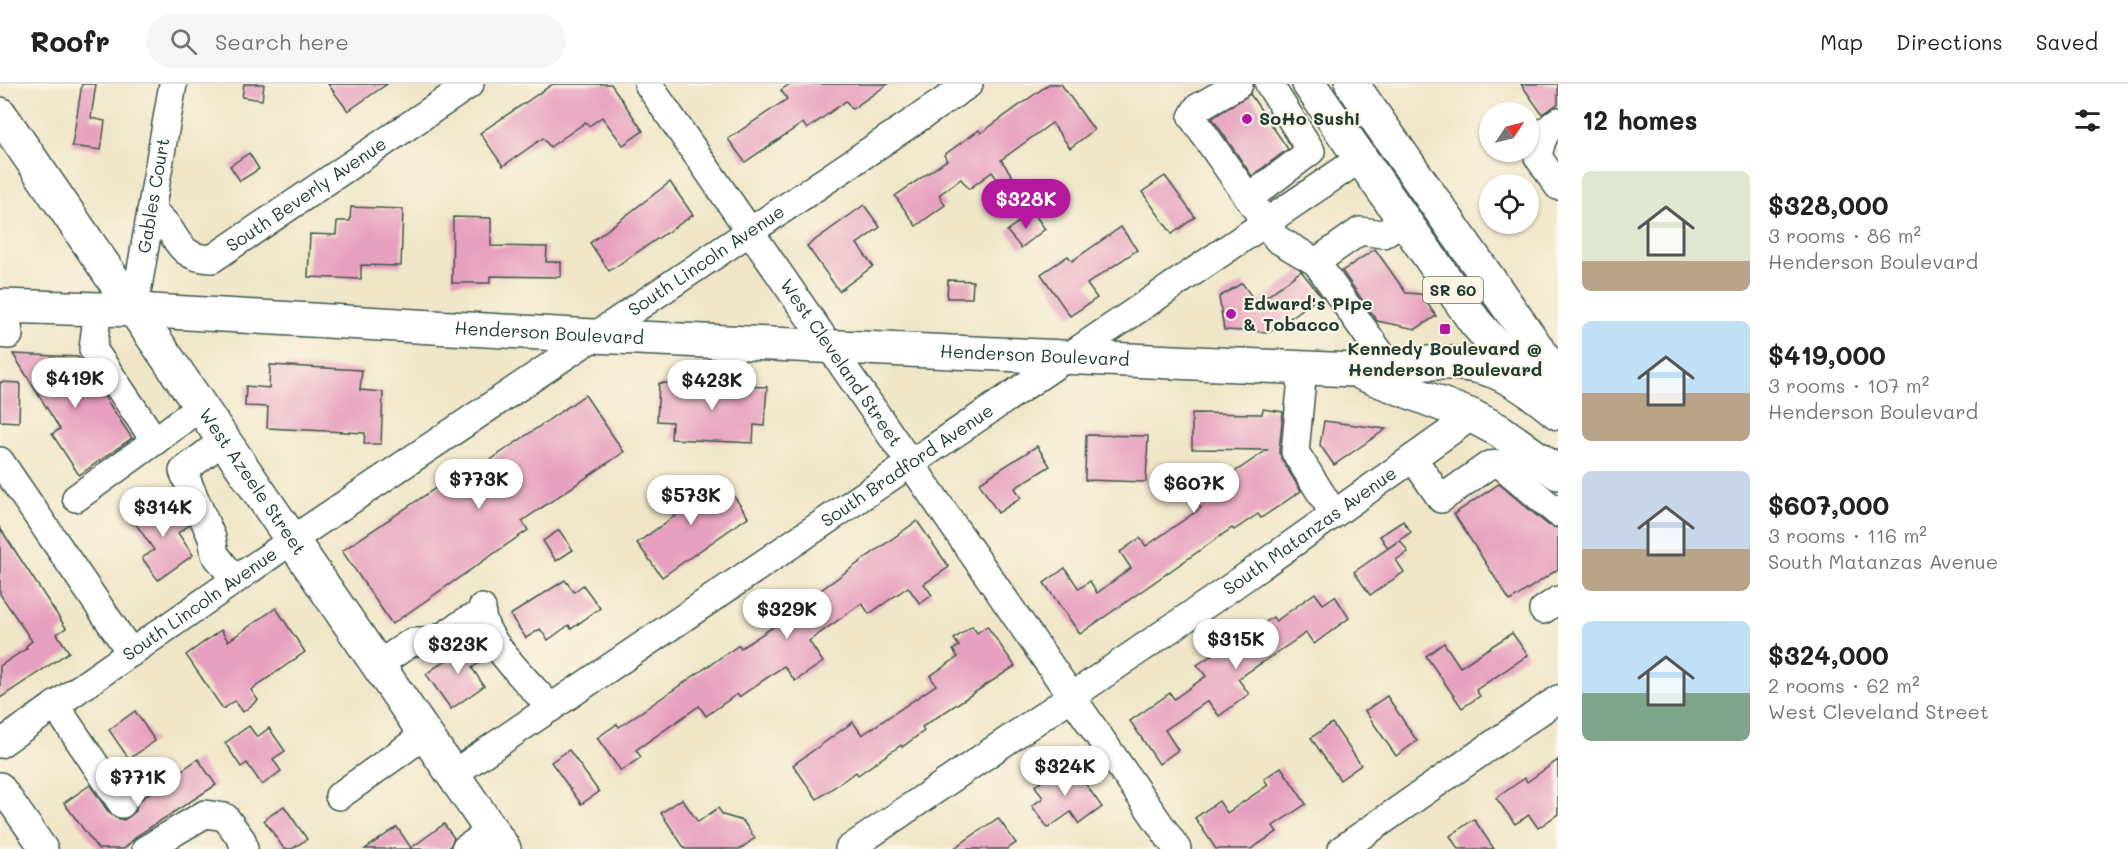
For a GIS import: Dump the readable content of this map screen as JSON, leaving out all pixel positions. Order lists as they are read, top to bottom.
{
  "streets": {
    "main road": ["SR 60", "Henderson Boulevard", "West Azeele Street"],
    "street": [
      "South Beverly Avenue",
      "Gables Court",
      "South Lincoln Avenue",
      "West Cleveland Street",
      "South Bradford Avenue",
      "South Matanzas Avenue"
    ]
  },
  "crossings": [
    ["South Beverly Avenue", "Gables Court"],
    ["Gables Court", "Henderson Boulevard"],
    ["Gables Court", "West Azeele Street"],
    ["South Lincoln Avenue", "Henderson Boulevard"],
    ["South Lincoln Avenue", "West Cleveland Street"],
    ["South Lincoln Avenue", "West Azeele Street"],
    ["SR 60", "Henderson Boulevard"],
    ["SR 60", "South Bradford Avenue"],
    ["Henderson Boulevard", "West Cleveland Street"],
    ["Henderson Boulevard", "South Bradford Avenue"],
    ["Henderson Boulevard", "West Azeele Street"],
    ["Henderson Boulevard", "South Matanzas Avenue"],
    ["West Cleveland Street", "South Bradford Avenue"],
    ["West Cleveland Street", "South Matanzas Avenue"],
    ["South Bradford Avenue", "West Azeele Street"]
  ],
  "places": {
    "other": ["SoHo Sushi", "Edward's Pipe & Tobacco"],
    "transit": ["Kennedy Boulevard @ Henderson Boulevard"]
  },
  "north": "top right",
  "page": {
    "header": "Roofr",
    "search": "Search here",
    "nav": ["Map", "Directions", "Saved"],
    "heading": "12 homes",
    "list": [
      {
        "name": "$328,000",
        "note": "3 rooms · 86 m² · Henderson Boulevard"
      },
      {
        "name": "$419,000",
        "note": "3 rooms · 107 m² · Henderson Boulevard"
      },
      {
        "name": "$607,000",
        "note": "3 rooms · 116 m² · South Matanzas Avenue"
      },
      {
        "name": "$324,000",
        "note": "2 rooms · 62 m² · West Cleveland Street"
      }
    ],
    "price": [
      "$328K",
      "$419K",
      "$423K",
      "$773K",
      "$607K",
      "$573K",
      "$314K",
      "$329K",
      "$315K",
      "$323K",
      "$324K",
      "$771K"
    ]
  }
}
